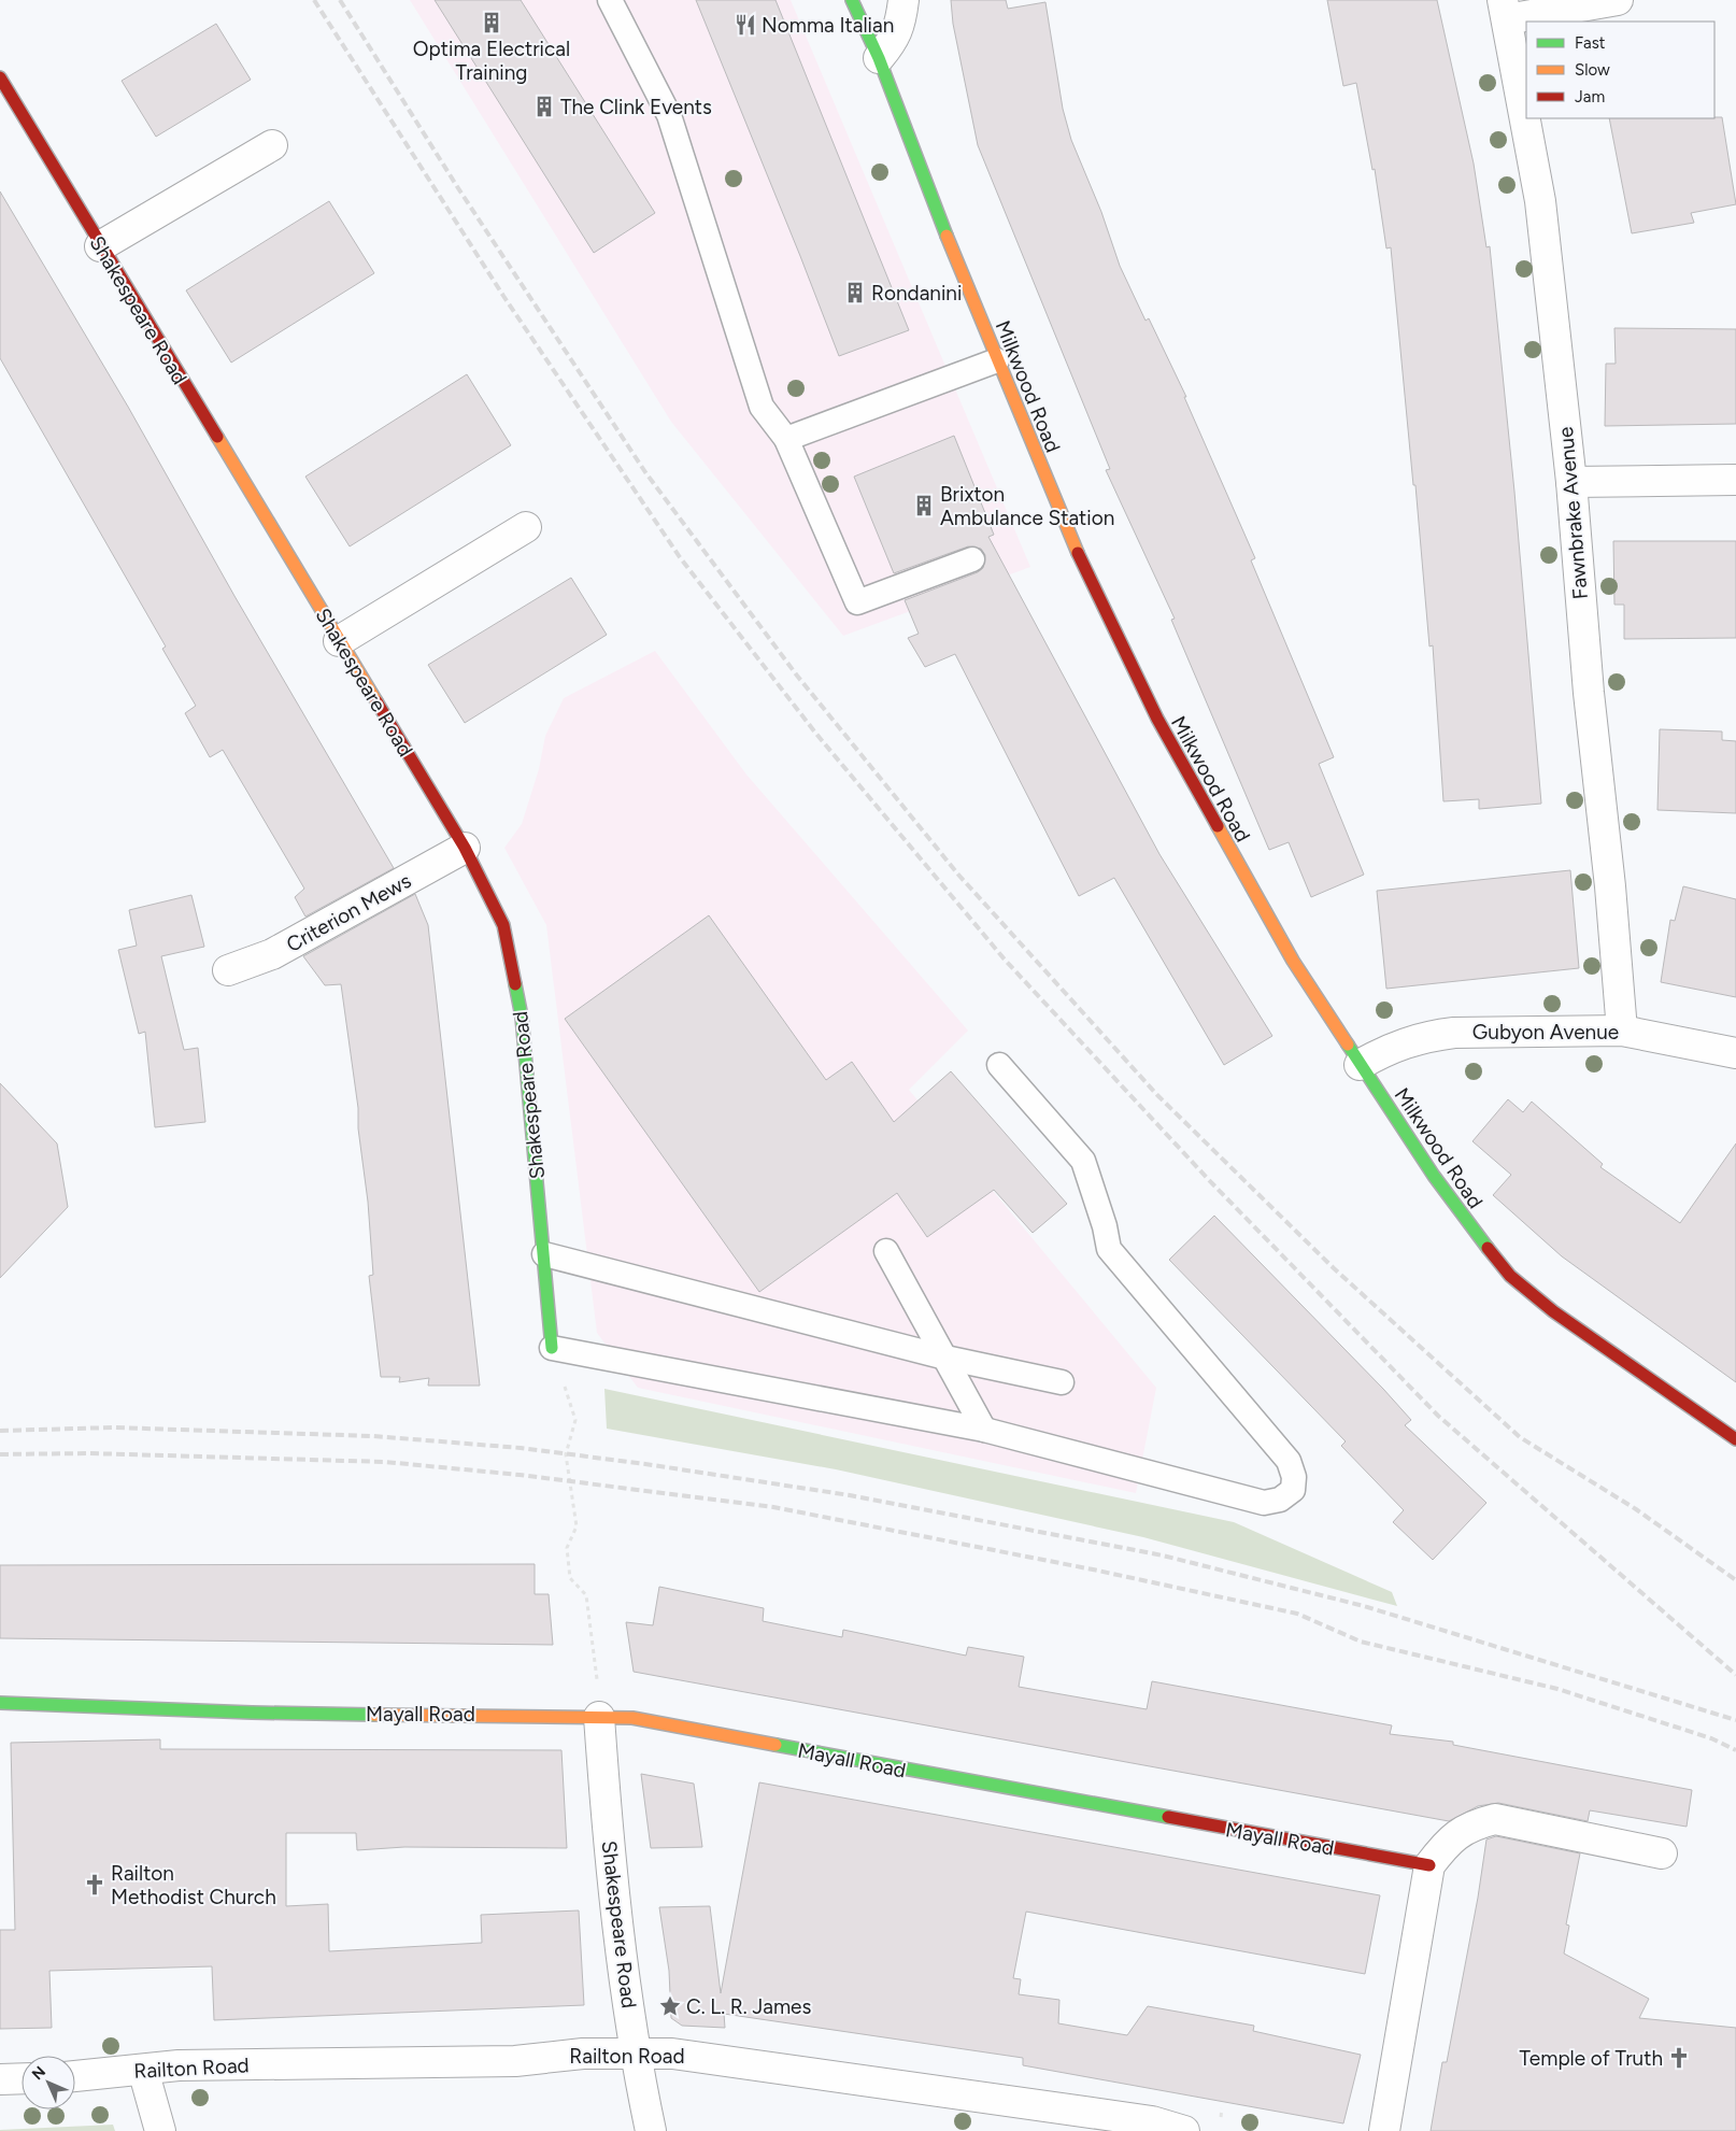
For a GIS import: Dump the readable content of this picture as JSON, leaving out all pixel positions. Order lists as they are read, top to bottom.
{
  "streets": {
    "street": [
      "Shakespeare Road",
      "Milkwood Road",
      "Fawnbrake Avenue",
      "Criterion Mews",
      "Gubyon Avenue",
      "Mayall Road",
      "Railton Road"
    ]
  },
  "crossings": [
    ["Shakespeare Road", "Criterion Mews"],
    ["Shakespeare Road", "Mayall Road"],
    ["Shakespeare Road", "Railton Road"],
    ["Milkwood Road", "Gubyon Avenue"],
    ["Fawnbrake Avenue", "Gubyon Avenue"]
  ],
  "places": {
    "building": [
      "Optima Electrical Training",
      "The Clink Events",
      "Rondanini",
      "Brixton Ambulance Station"
    ],
    "restaurant": ["Nomma Italian"],
    "church": ["Railton Methodist Church", "Temple of Truth"],
    "place": ["C. L. R. James"]
  },
  "legend": ["Fast", "Slow", "Jam"],
  "north": "top left"
}
